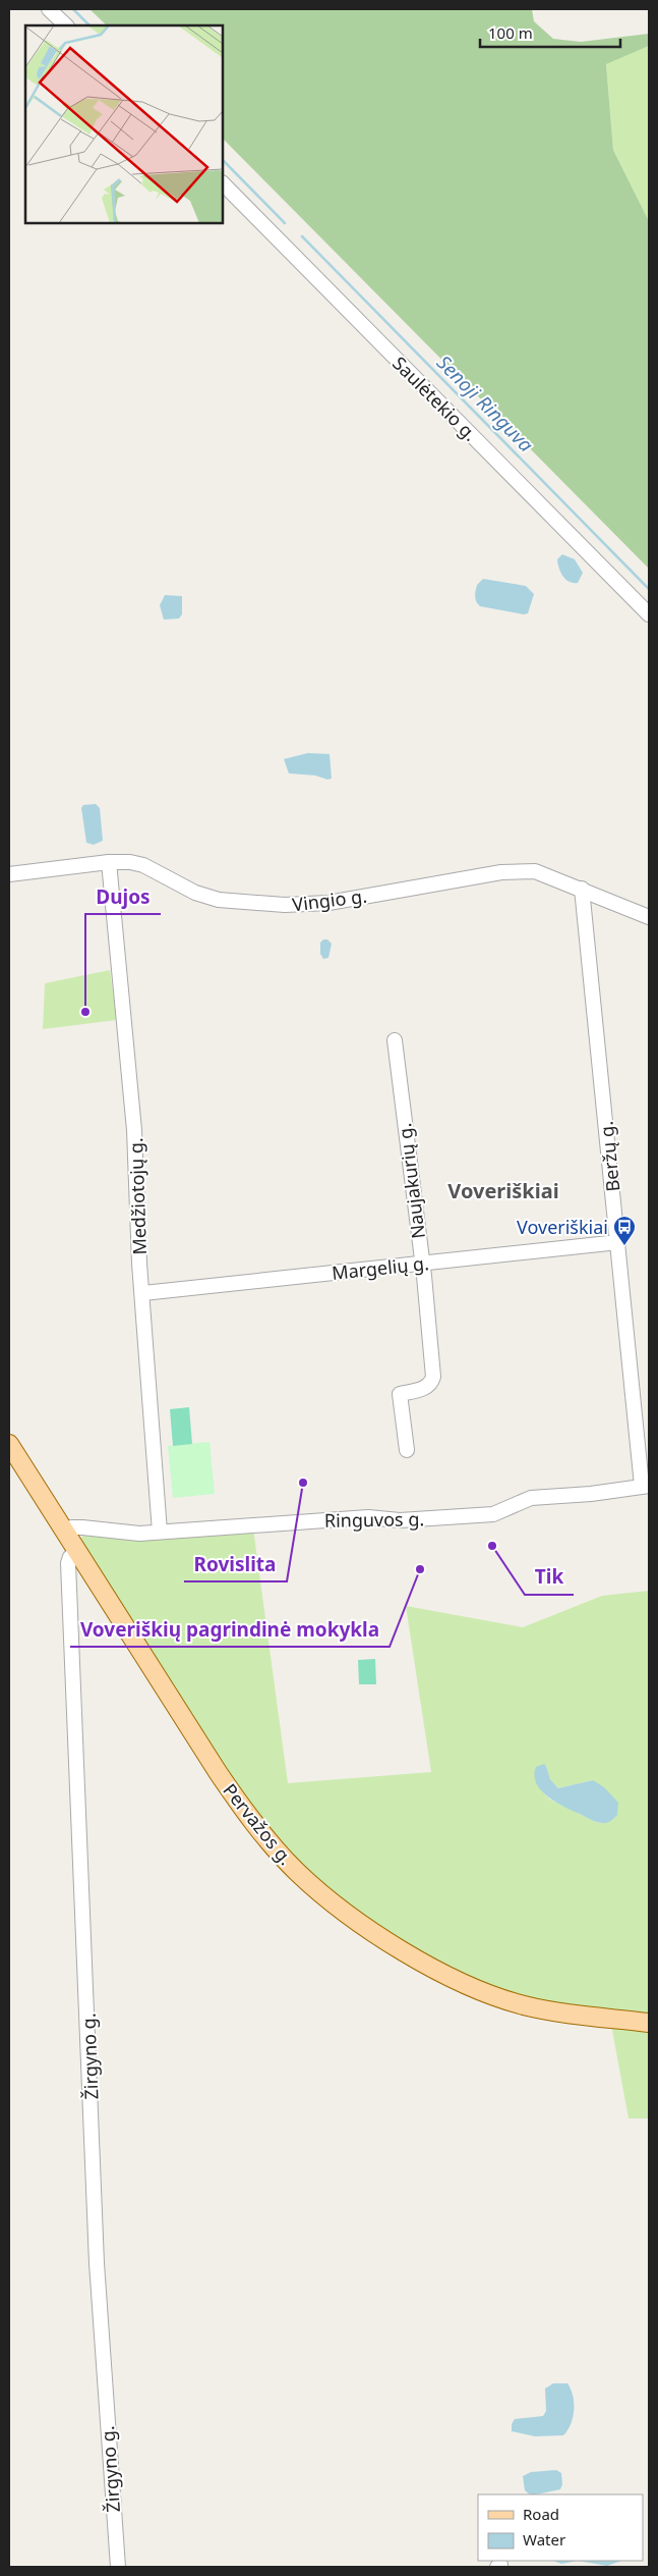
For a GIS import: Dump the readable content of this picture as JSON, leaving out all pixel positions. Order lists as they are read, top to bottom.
{
  "streets": {
    "main road": ["Pervažos g."],
    "street": [
      "Saulėtekio g.",
      "Vingio g.",
      "Beržų g.",
      "Naujakurių g.",
      "Medžiotojų g.",
      "Margelių g.",
      "Ringuvos g.",
      "Žirgyno g."
    ]
  },
  "crossings": [
    ["Vingio g.", "Beržų g."],
    ["Vingio g.", "Medžiotojų g."],
    ["Beržų g.", "Margelių g."],
    ["Beržų g.", "Ringuvos g."],
    ["Naujakurių g.", "Margelių g."],
    ["Medžiotojų g.", "Margelių g."],
    ["Medžiotojų g.", "Ringuvos g."],
    ["Ringuvos g.", "Pervažos g."],
    ["Pervažos g.", "Žirgyno g."]
  ],
  "districts": ["Voveriškiai"],
  "water": ["Senoji Ringuva"],
  "places": {
    "other": [
      "Dujos",
      "Rovislita",
      "Tik",
      "Voveriškių pagrindinė mokykla"
    ],
    "bus stop": ["Voveriškiai"]
  },
  "legend": ["Road", "Water"],
  "scale_bar": "100 m"
}
